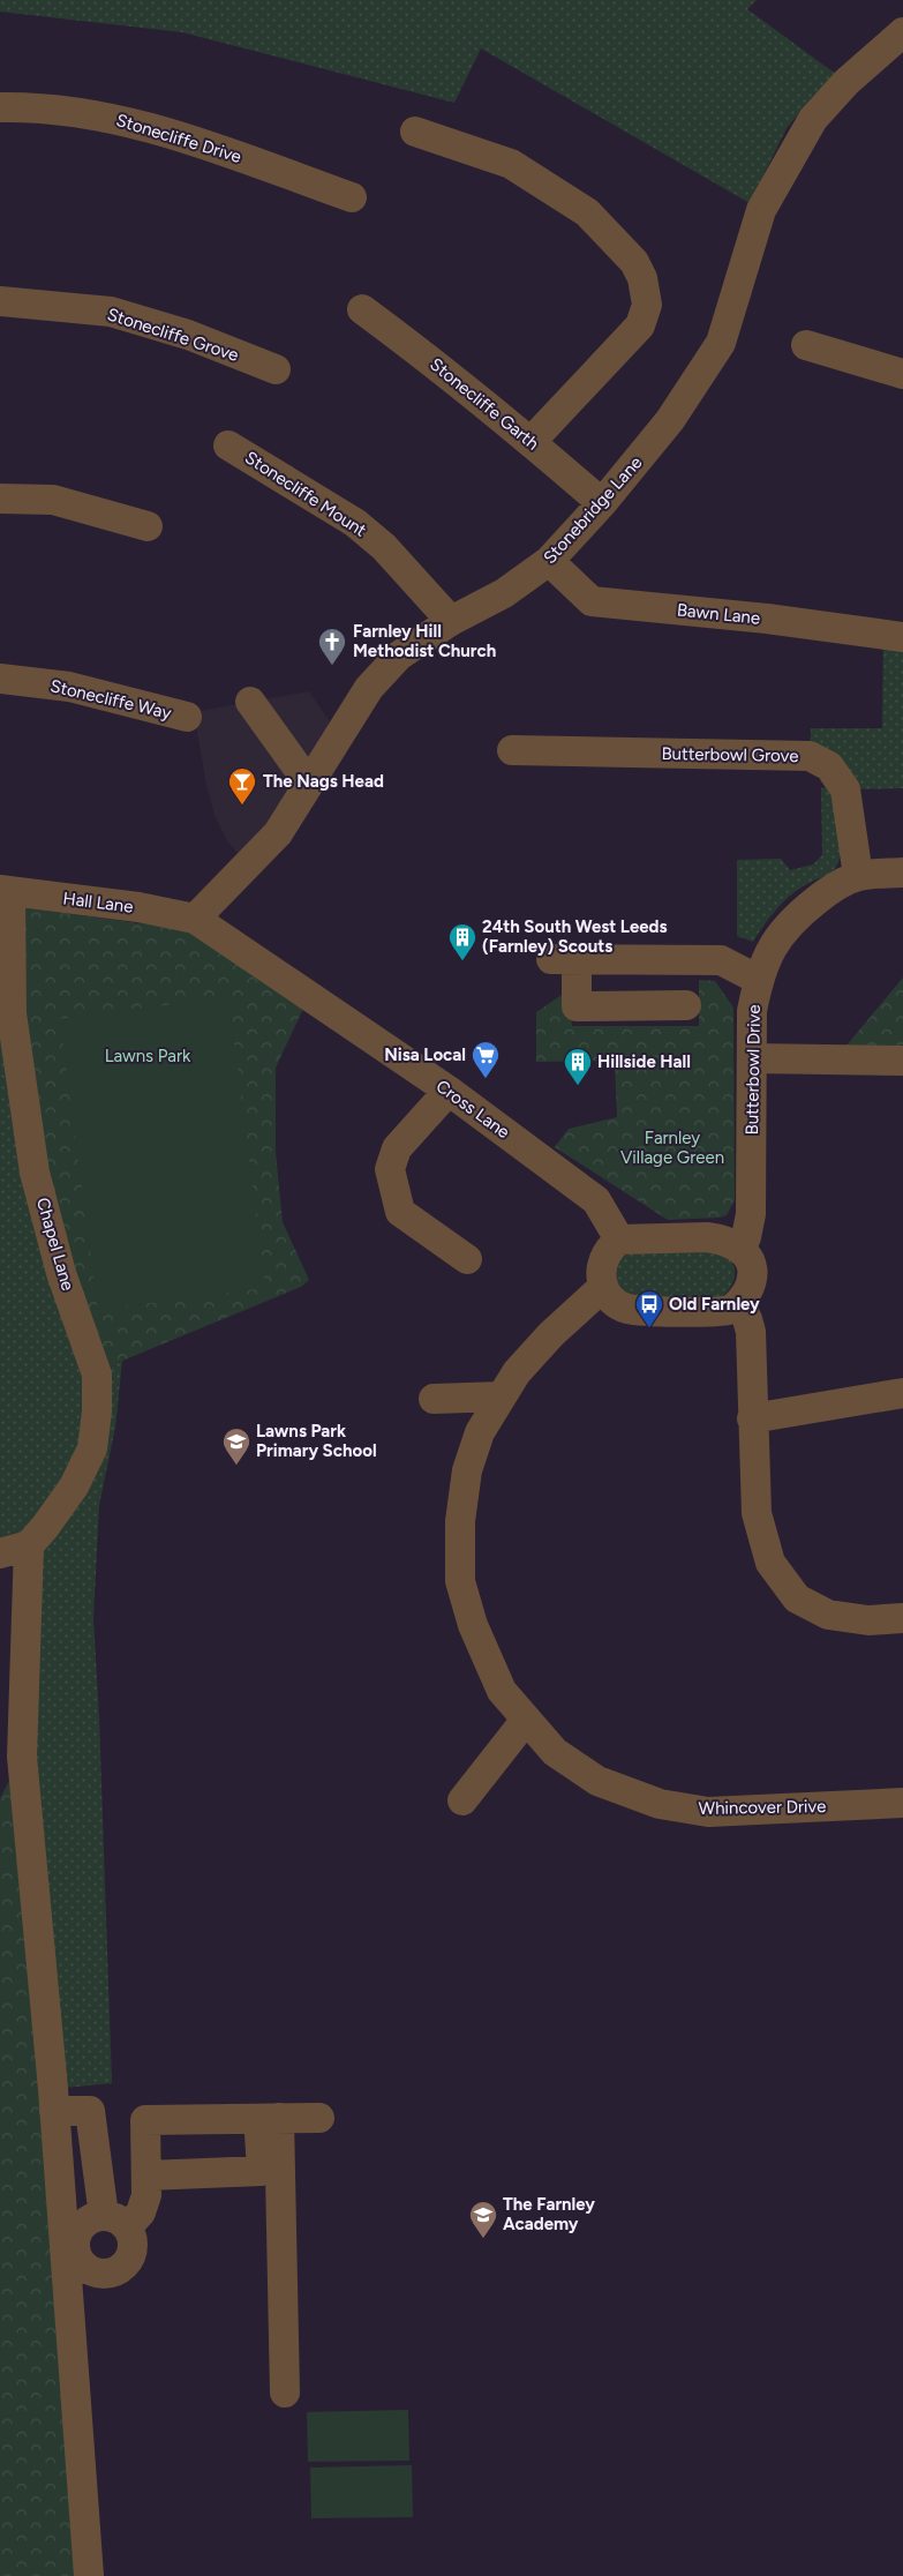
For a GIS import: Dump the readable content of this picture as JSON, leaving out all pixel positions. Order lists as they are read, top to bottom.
{
  "streets": {
    "street": [
      "Stonecliffe Drive",
      "Stonecliffe Grove",
      "Stonecliffe Garth",
      "Stonecliffe Mount",
      "Stonebridge Lane",
      "Bawn Lane",
      "Stonecliffe Way",
      "Butterbowl Grove",
      "Hall Lane",
      "Butterbowl Drive",
      "Cross Lane",
      "Chapel Lane",
      "Whincover Drive"
    ]
  },
  "crossings": [
    ["Stonecliffe Garth", "Stonebridge Lane"],
    ["Stonecliffe Mount", "Stonebridge Lane"],
    ["Stonebridge Lane", "Bawn Lane"],
    ["Stonebridge Lane", "Hall Lane"],
    ["Stonebridge Lane", "Cross Lane"],
    ["Butterbowl Grove", "Butterbowl Drive"],
    ["Hall Lane", "Cross Lane"],
    ["Hall Lane", "Chapel Lane"]
  ],
  "parks": ["Lawns Park", "Farnley Village Green"],
  "places": {
    "church": ["Farnley Hill Methodist Church"],
    "bar": ["The Nags Head"],
    "building": ["24th South West Leeds (Farnley) Scouts", "Hillside Hall"],
    "supermarket": ["Nisa Local"],
    "bus stop": ["Old Farnley"],
    "school or university": ["Lawns Park Primary School", "The Farnley Academy"]
  }
}
